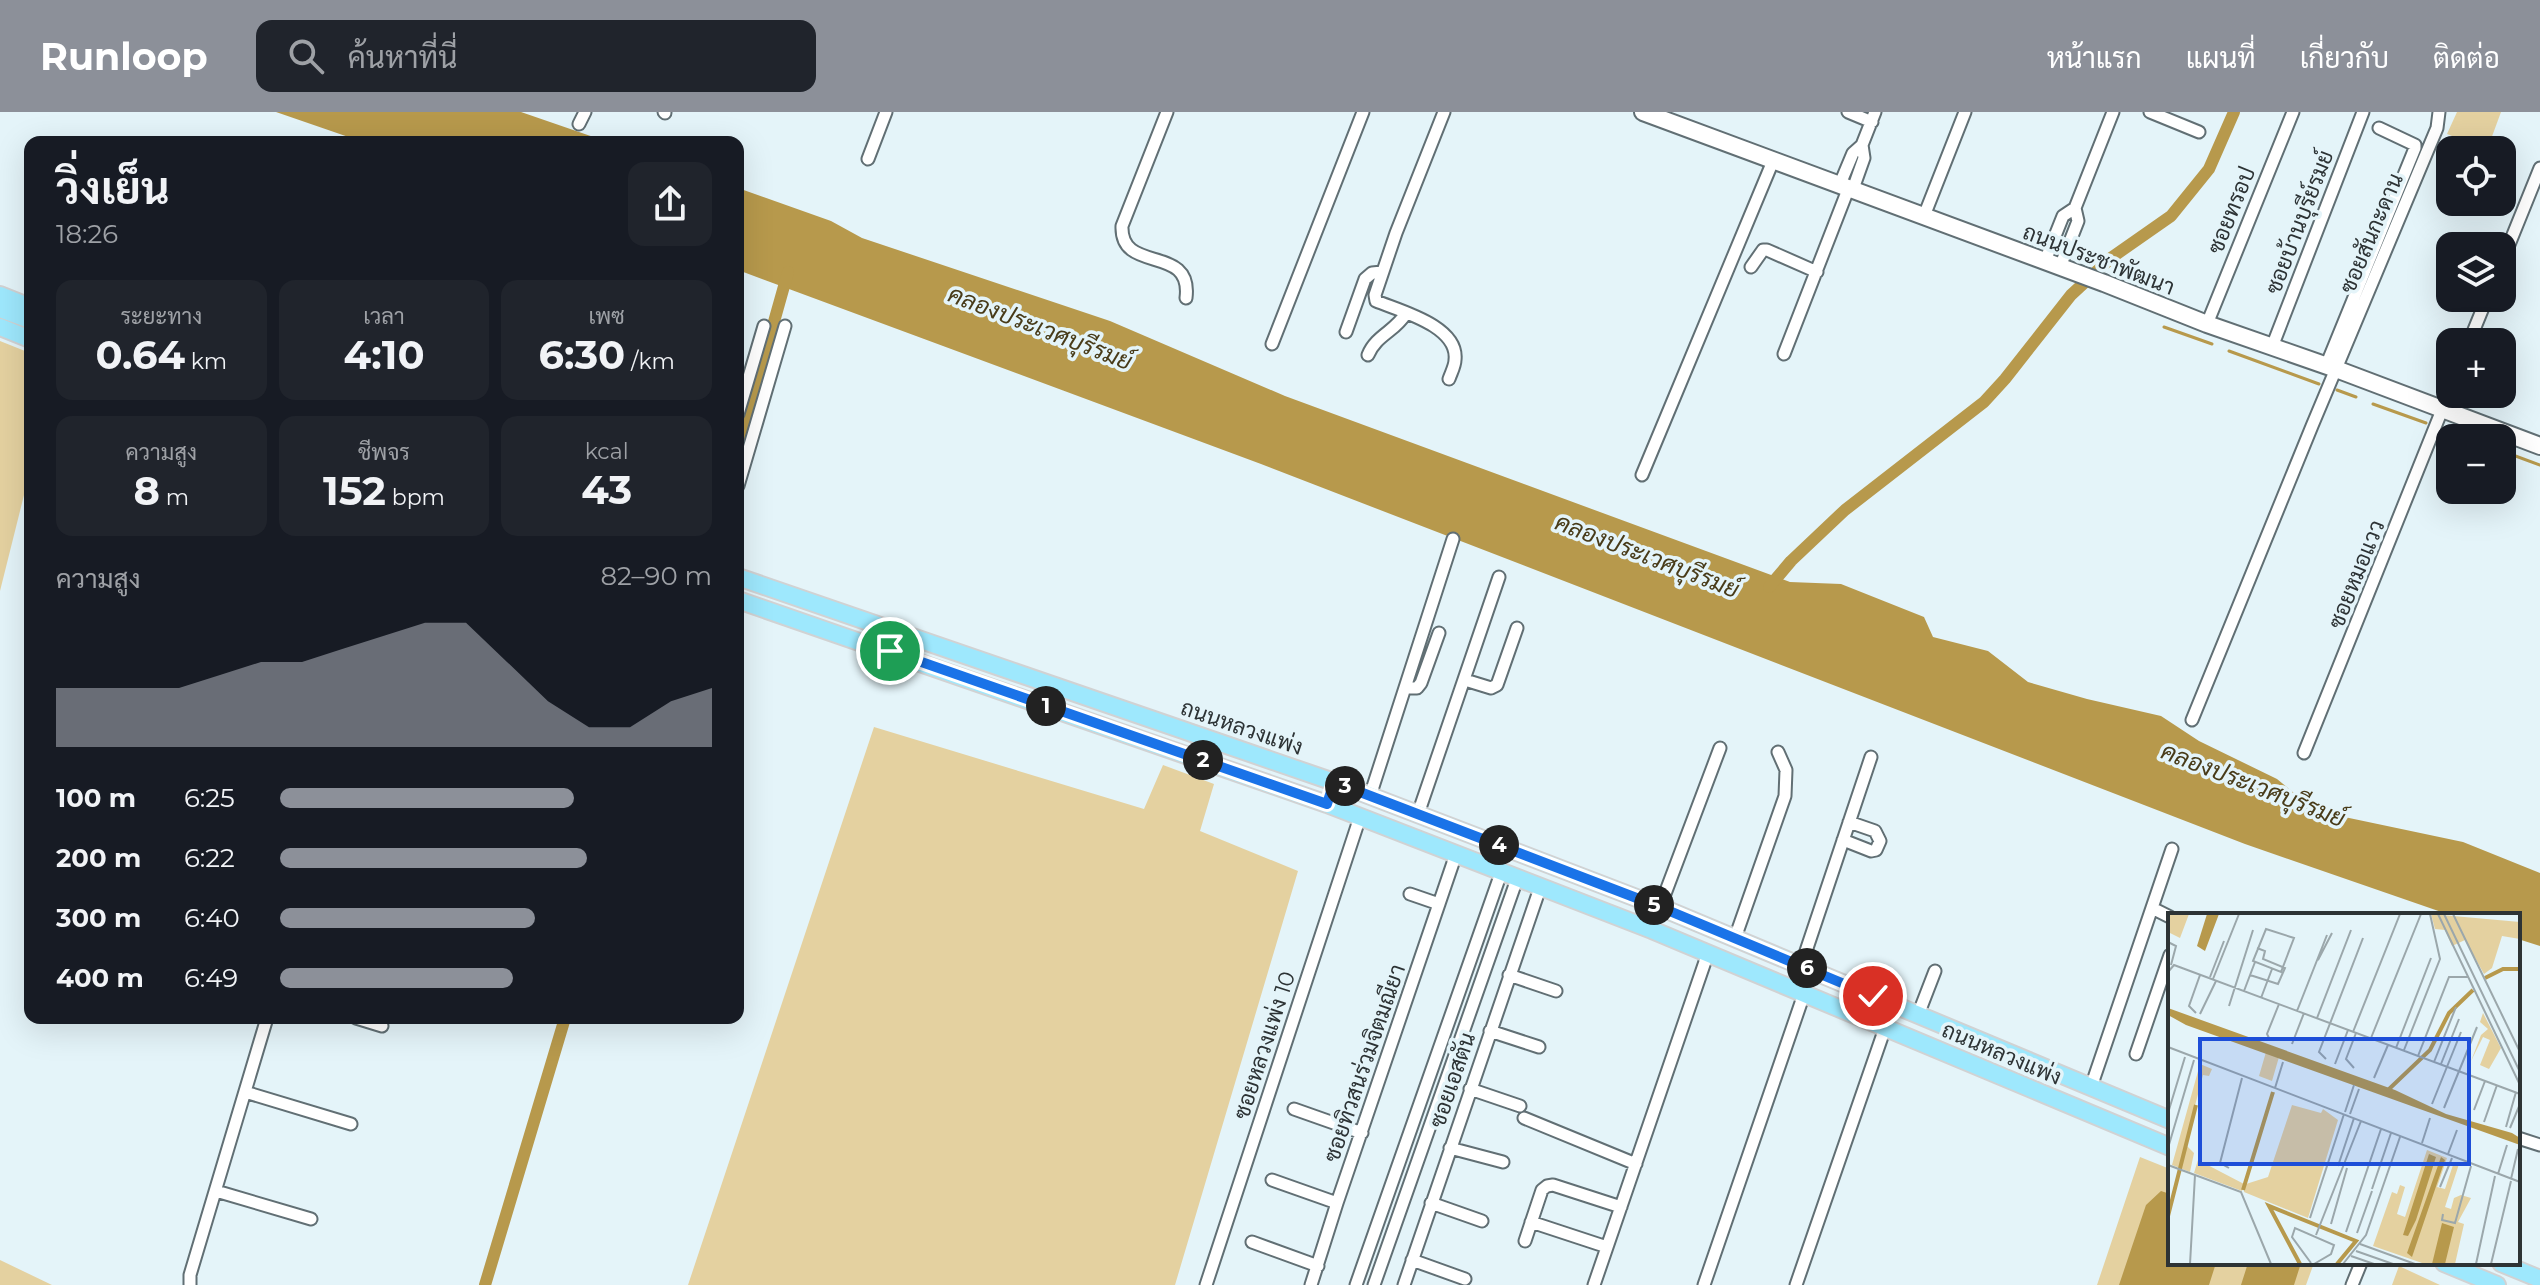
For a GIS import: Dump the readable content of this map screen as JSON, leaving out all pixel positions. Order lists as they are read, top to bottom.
{
  "streets": {
    "main road": ["ถนนหลวงแพ่ง"],
    "street": [
      "ซอยทรอป",
      "ซอยบ้านบุรีย์รมย์",
      "ซอยสันกะดาน",
      "ถนนประชาพัฒนา",
      "ซอยหมอแวว",
      "ซอยหลวงแพ่ง 10",
      "ซอยทิวสนร่วมจิตมณียา",
      "ซอยเอสตัน"
    ]
  },
  "crossings": [
    ["ซอยทรอป", "ถนนประชาพัฒนา"],
    ["ซอยบ้านบุรีย์รมย์", "ถนนประชาพัฒนา"],
    ["ซอยสันกะดาน", "ถนนประชาพัฒนา"],
    ["ถนนประชาพัฒนา", "ซอยหมอแวว"],
    ["ถนนหลวงแพ่ง", "ซอยหลวงแพ่ง 10"],
    ["ถนนหลวงแพ่ง", "ซอยทิวสนร่วมจิตมณียา"],
    ["ถนนหลวงแพ่ง", "ซอยเอสตัน"]
  ],
  "water": ["คลองประเวศบุรีรมย์"],
  "page": {
    "header": "Runloop",
    "search": "ค้นหาที่นี่",
    "nav": [
      "หน้าแรก",
      "แผนที่",
      "เกี่ยวกับ",
      "ติดต่อ"
    ],
    "map_buttons": ["+", "−"],
    "heading": ["วิ่งเย็น", "18:26"],
    "stats": [
      ["ระยะทาง", "0.64 km"],
      ["เวลา", "4:10"],
      ["เพซ", "6:30 /km"],
      ["ความสูง", "8 m"],
      ["ชีพจร", "152 bpm"],
      ["kcal", "43"]
    ],
    "chart": ["ความสูง", "82–90 m"],
    "pins": [
      "1",
      "2",
      "3",
      "4",
      "5",
      "6"
    ],
    "list": [
      {
        "name": "100 m",
        "note": "6:25"
      },
      {
        "name": "200 m",
        "note": "6:22"
      },
      {
        "name": "300 m",
        "note": "6:40"
      },
      {
        "name": "400 m",
        "note": "6:49"
      }
    ]
  }
}
